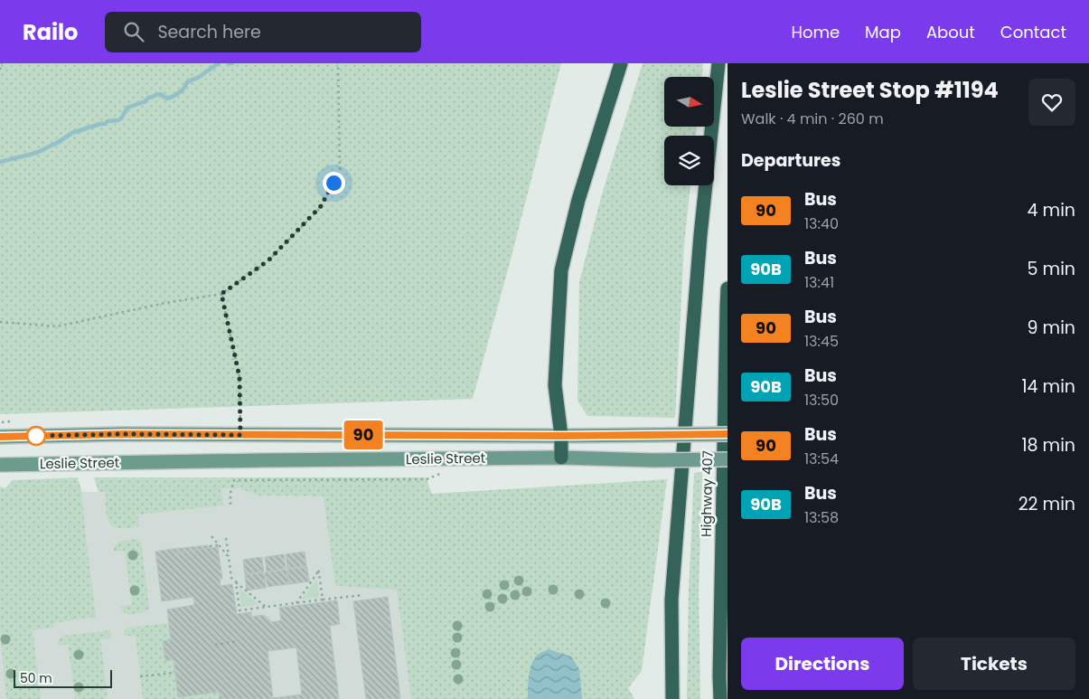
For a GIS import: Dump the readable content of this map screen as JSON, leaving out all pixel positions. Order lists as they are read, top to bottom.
{
  "streets": {
    "highway": ["Highway 407"],
    "main road": ["Leslie Street"]
  },
  "lines": ["bus line 90"],
  "scale_bar": "50 m",
  "north": "right",
  "page": {
    "header": "Railo",
    "search": "Search here",
    "nav": [
      "Home",
      "Map",
      "About",
      "Contact"
    ],
    "on_map": "90",
    "heading": [
      ["Leslie Street Stop #1194", "Walk · 4 min · 260 m"],
      "Departures"
    ],
    "list": [
      {
        "mark": "90",
        "name": "Bus",
        "note": "13:40",
        "value": "4 min"
      },
      {
        "mark": "90B",
        "name": "Bus",
        "note": "13:41",
        "value": "5 min"
      },
      {
        "mark": "90",
        "name": "Bus",
        "note": "13:45",
        "value": "9 min"
      },
      {
        "mark": "90B",
        "name": "Bus",
        "note": "13:50",
        "value": "14 min"
      },
      {
        "mark": "90",
        "name": "Bus",
        "note": "13:54",
        "value": "18 min"
      },
      {
        "mark": "90B",
        "name": "Bus",
        "note": "13:58",
        "value": "22 min"
      }
    ],
    "buttons": ["Directions", "Tickets"],
    "scale": "50 m"
  }
}
